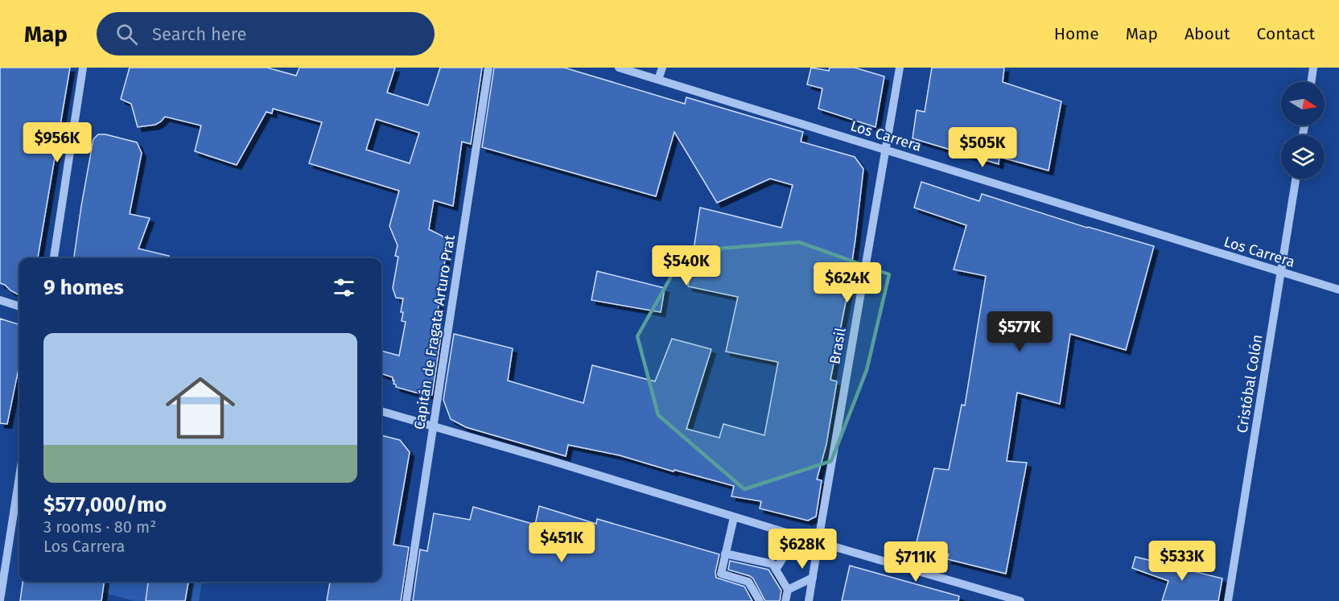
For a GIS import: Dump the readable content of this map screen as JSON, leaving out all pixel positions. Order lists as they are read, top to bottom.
{
  "streets": {
    "street": [
      "Los Carrera",
      "Capitán de Fragata Arturo Prat",
      "Brasil",
      "Cristóbal Colón"
    ]
  },
  "crossings": [
    ["Los Carrera", "Brasil"],
    ["Los Carrera", "Cristóbal Colón"]
  ],
  "north": "right",
  "page": {
    "header": "Map",
    "search": "Search here",
    "nav": [
      "Home",
      "Map",
      "About",
      "Contact"
    ],
    "price": [
      "$956K",
      "$505K",
      "$540K",
      "$624K",
      "$577K",
      "$451K",
      "$628K",
      "$533K",
      "$711K"
    ],
    "heading": "9 homes",
    "list": [
      {
        "name": "$577,000/mo",
        "note": "3 rooms · 80 m² · Los Carrera"
      }
    ]
  }
}
